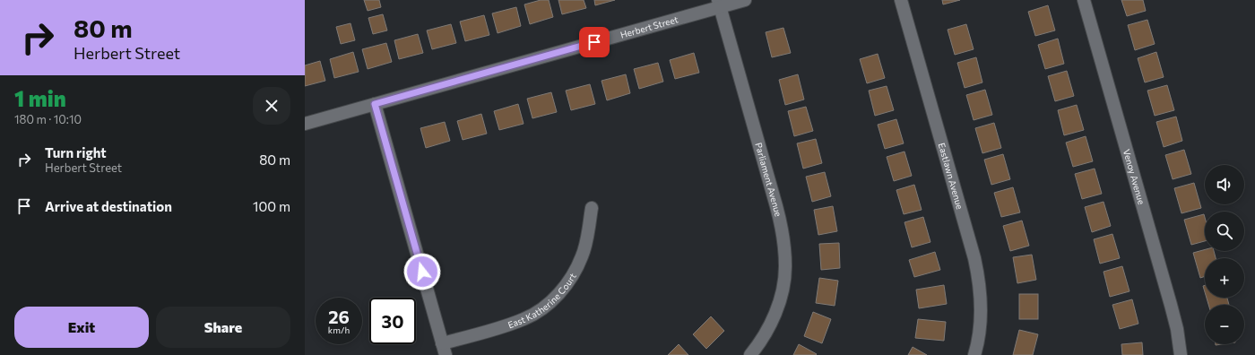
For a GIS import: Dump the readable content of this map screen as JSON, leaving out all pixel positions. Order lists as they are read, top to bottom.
{
  "streets": {
    "street": [
      "Herbert Street",
      "Eastlawn Avenue",
      "Venoy Avenue",
      "Parliament Avenue",
      "East Katherine Court"
    ]
  },
  "crossings": [
    ["Herbert Street", "Parliament Avenue"]
  ],
  "page": {
    "turn": ["80 m", "Herbert Street"],
    "heading": ["1 min", "180 m · 10:10"],
    "list": [
      {
        "name": "Turn right",
        "note": "Herbert Street",
        "value": "80 m"
      },
      {
        "name": "Arrive at destination",
        "value": "100 m"
      }
    ],
    "map_buttons": ["+", "−"],
    "speed": "26 km/h",
    "limit": "30",
    "buttons": ["Exit", "Share"]
  }
}
